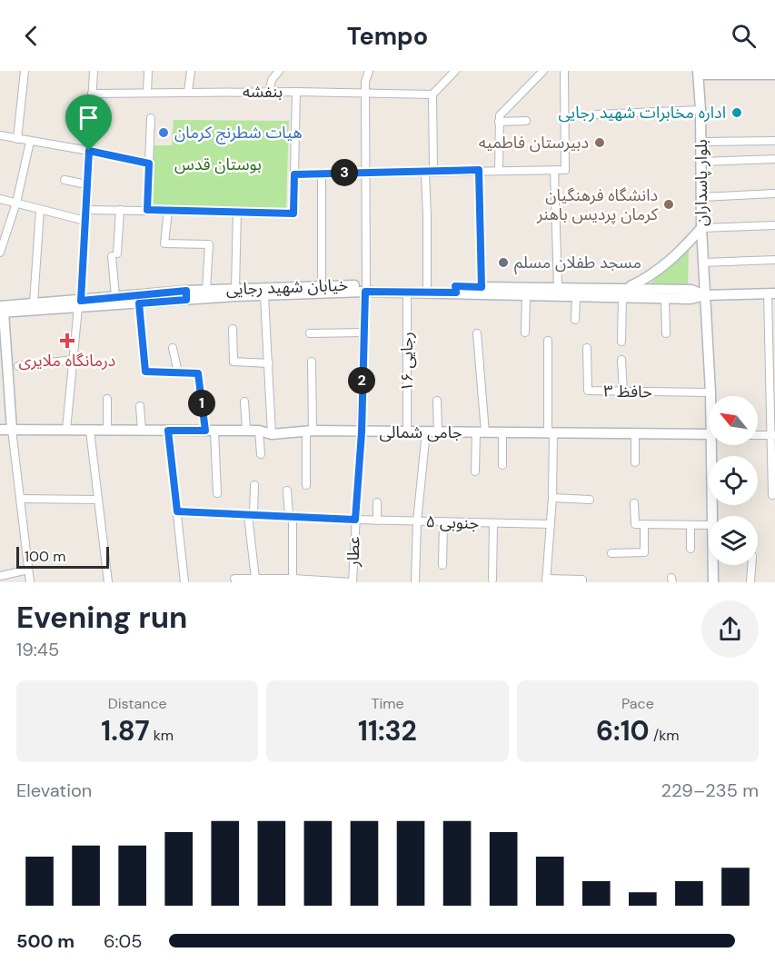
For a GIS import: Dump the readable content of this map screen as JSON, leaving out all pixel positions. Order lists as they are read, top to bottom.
{
  "streets": {
    "main road": ["بلوار پاسداران", "خیابان شهید رجایی", "جامی شمالی"],
    "street": [
      "بنفشه",
      "رجایی ۱۶",
      "حافظ ۳",
      "جنوبی ۵",
      "عطار"
    ]
  },
  "crossings": [
    ["بنفشه", "عطار"],
    ["بلوار پاسداران", "خیابان شهید رجایی"],
    ["بلوار پاسداران", "حافظ ۳"],
    ["خیابان شهید رجایی", "رجایی ۱۶"],
    ["خیابان شهید رجایی", "عطار"],
    ["رجایی ۱۶", "جامی شمالی"],
    ["جامی شمالی", "عطار"],
    ["جنوبی ۵", "عطار"]
  ],
  "parks": ["بوستان قدس"],
  "places": {
    "other": [
      "اداره مخابرات شهید رجایی",
      "هیات شطرنج کرمان",
      "دبیرستان فاطمیه",
      "دانشگاه فرهنگیان کرمان پردیس باهنر",
      "مسجد طفلان مسلم"
    ],
    "health": ["درمانگاه ملایری"]
  },
  "scale_bar": "100 m",
  "north": "top left",
  "page": {
    "header": "Tempo",
    "pins": ["3", "2", "1"],
    "scale": "100 m",
    "heading": ["Evening run", "19:45"],
    "stats": [
      ["Distance", "1.87 km"],
      ["Time", "11:32"],
      ["Pace", "6:10 /km"]
    ],
    "chart": ["Elevation", "229–235 m"],
    "list": [
      {
        "name": "500 m",
        "note": "6:05"
      }
    ]
  }
}
